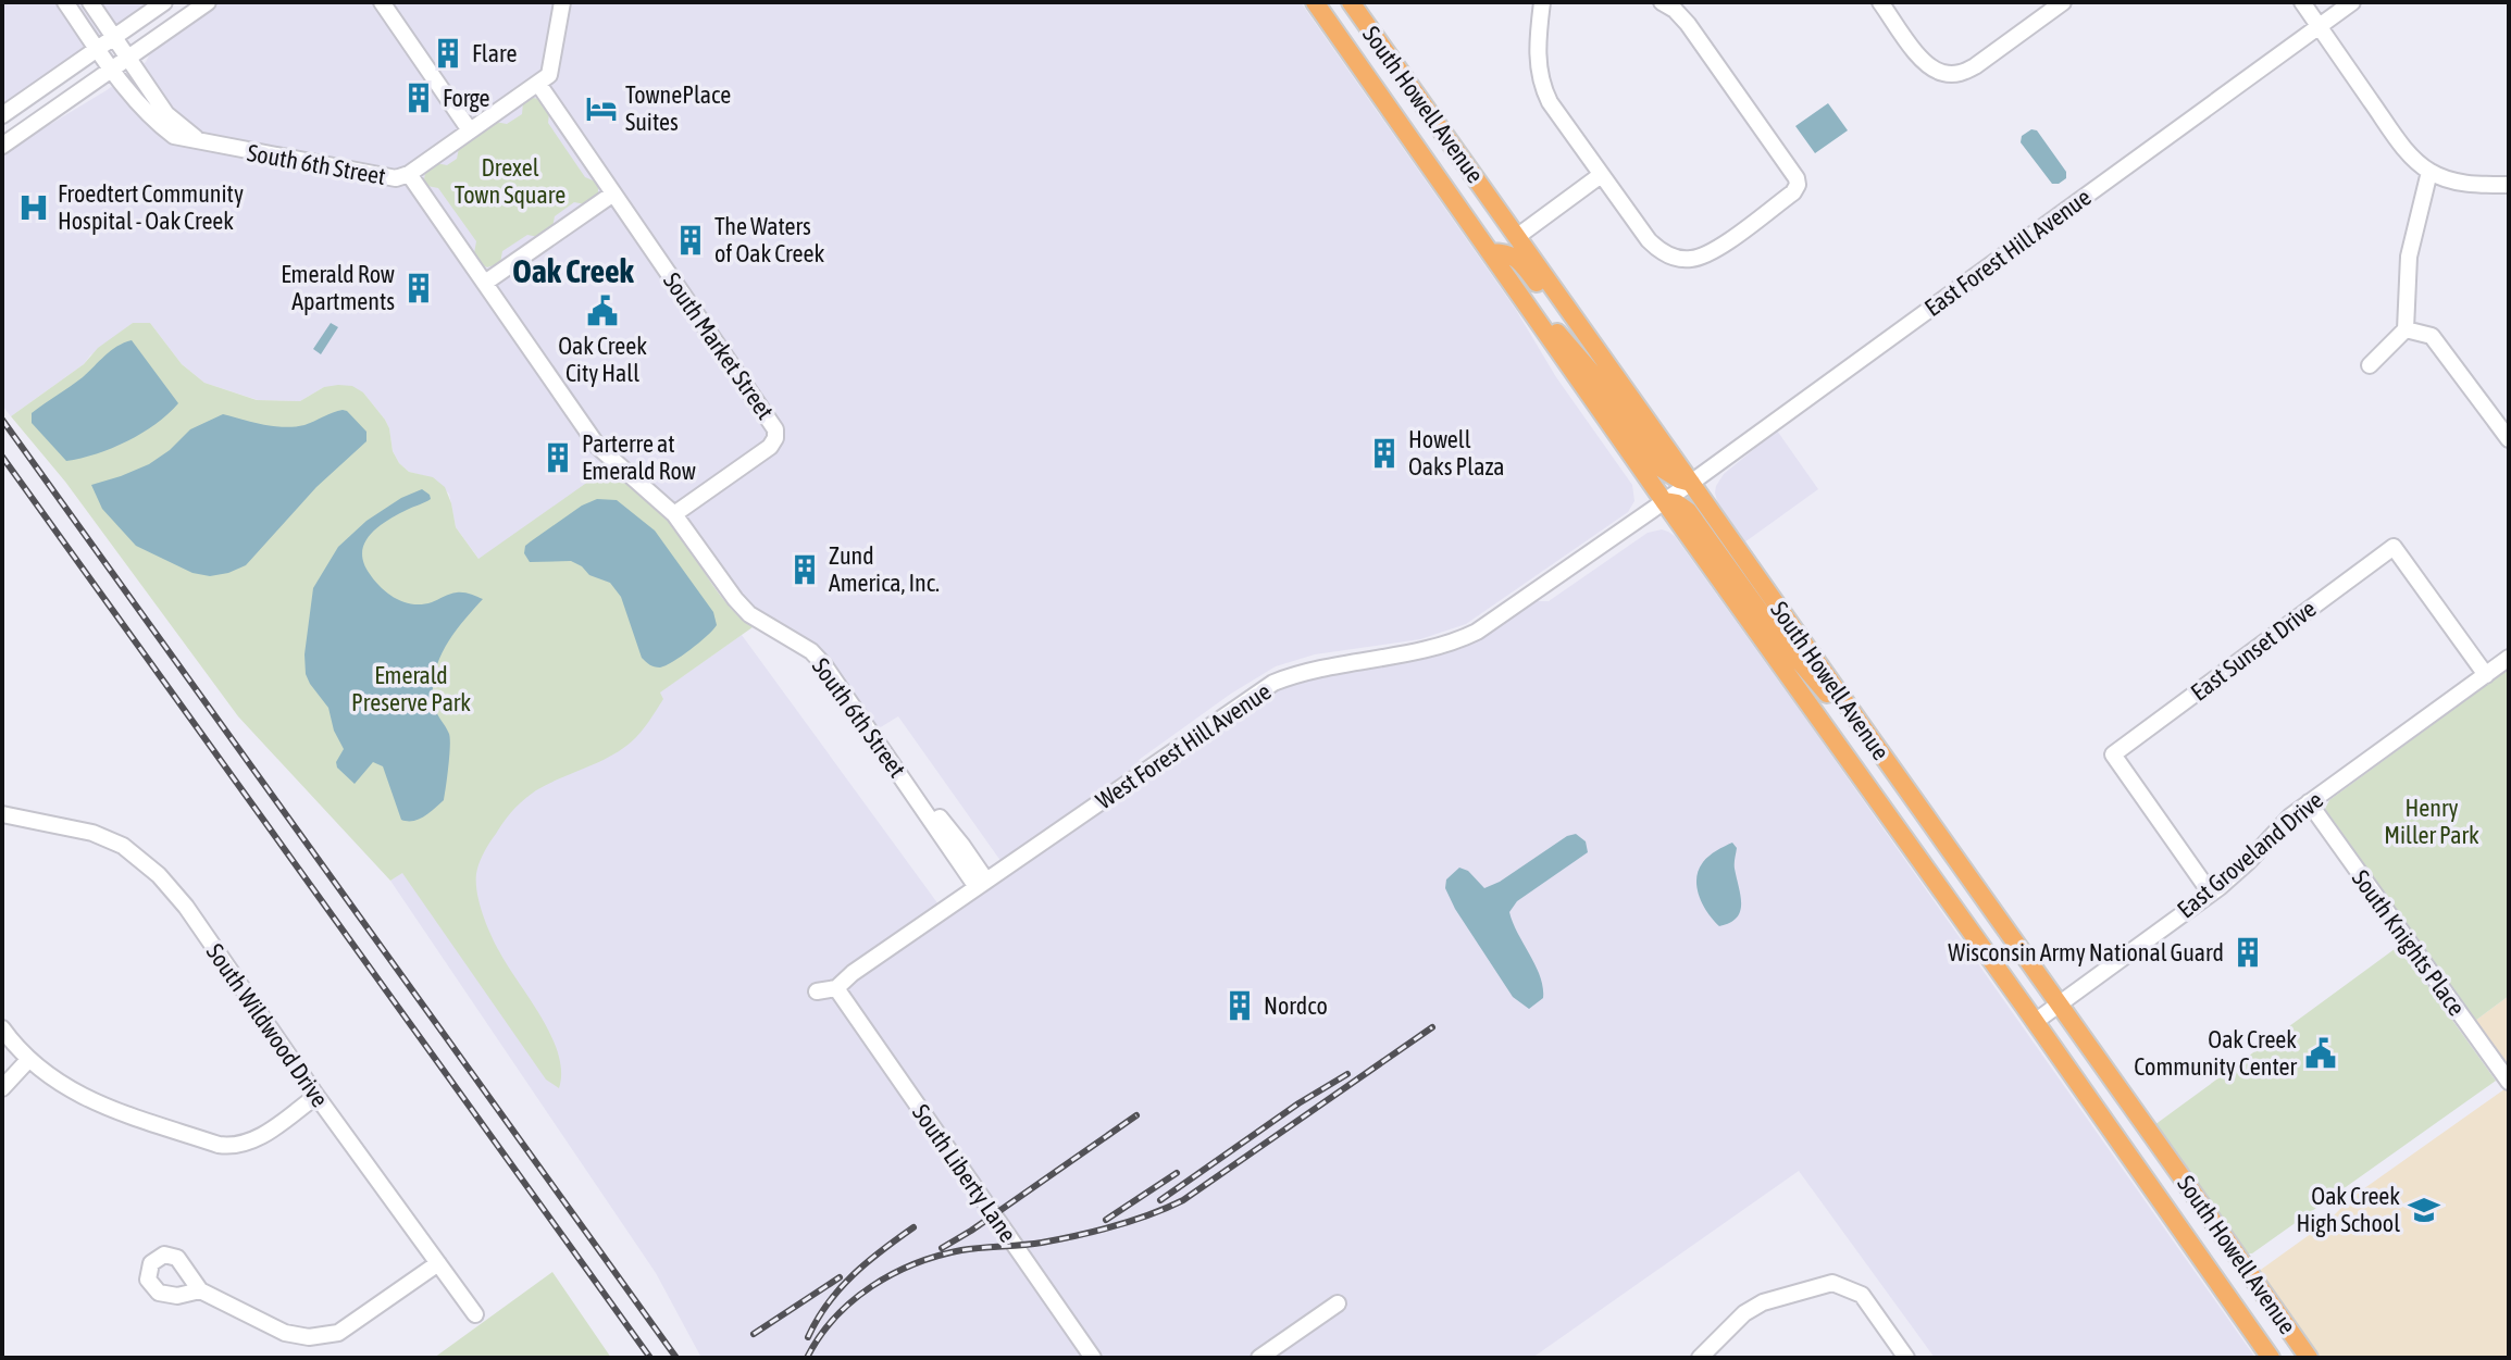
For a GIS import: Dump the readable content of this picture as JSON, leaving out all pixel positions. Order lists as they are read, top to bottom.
{
  "streets": {
    "main road": ["South Howell Avenue"],
    "street": [
      "South 6th Street",
      "East Forest Hill Avenue",
      "South Market Street",
      "East Sunset Drive",
      "West Forest Hill Avenue",
      "East Groveland Drive",
      "South Knights Place",
      "South Wildwood Drive",
      "South Liberty Lane"
    ]
  },
  "crossings": [
    ["South Howell Avenue", "East Forest Hill Avenue"],
    ["South Howell Avenue", "West Forest Hill Avenue"],
    ["South Howell Avenue", "East Groveland Drive"],
    ["South 6th Street", "South Market Street"],
    ["South 6th Street", "West Forest Hill Avenue"],
    ["East Forest Hill Avenue", "West Forest Hill Avenue"],
    ["East Sunset Drive", "East Groveland Drive"],
    ["West Forest Hill Avenue", "South Liberty Lane"],
    ["East Groveland Drive", "South Knights Place"]
  ],
  "districts": ["Oak Creek"],
  "parks": ["Drexel Town Square", "Emerald Preserve Park", "Henry Miller Park"],
  "places": {
    "building": [
      "Flare",
      "Forge",
      "The Waters of Oak Creek",
      "Emerald Row Apartments",
      "Howell Oaks Plaza",
      "Parterre at Emerald Row",
      "Zund America, Inc.",
      "Wisconsin Army National Guard",
      "Nordco"
    ],
    "hotel": ["TownePlace Suites"],
    "hospital": ["Froedtert Community Hospital - Oak Creek"],
    "public building": ["Oak Creek City Hall", "Oak Creek Community Center"],
    "school or university": ["Oak Creek High School"]
  }
}
